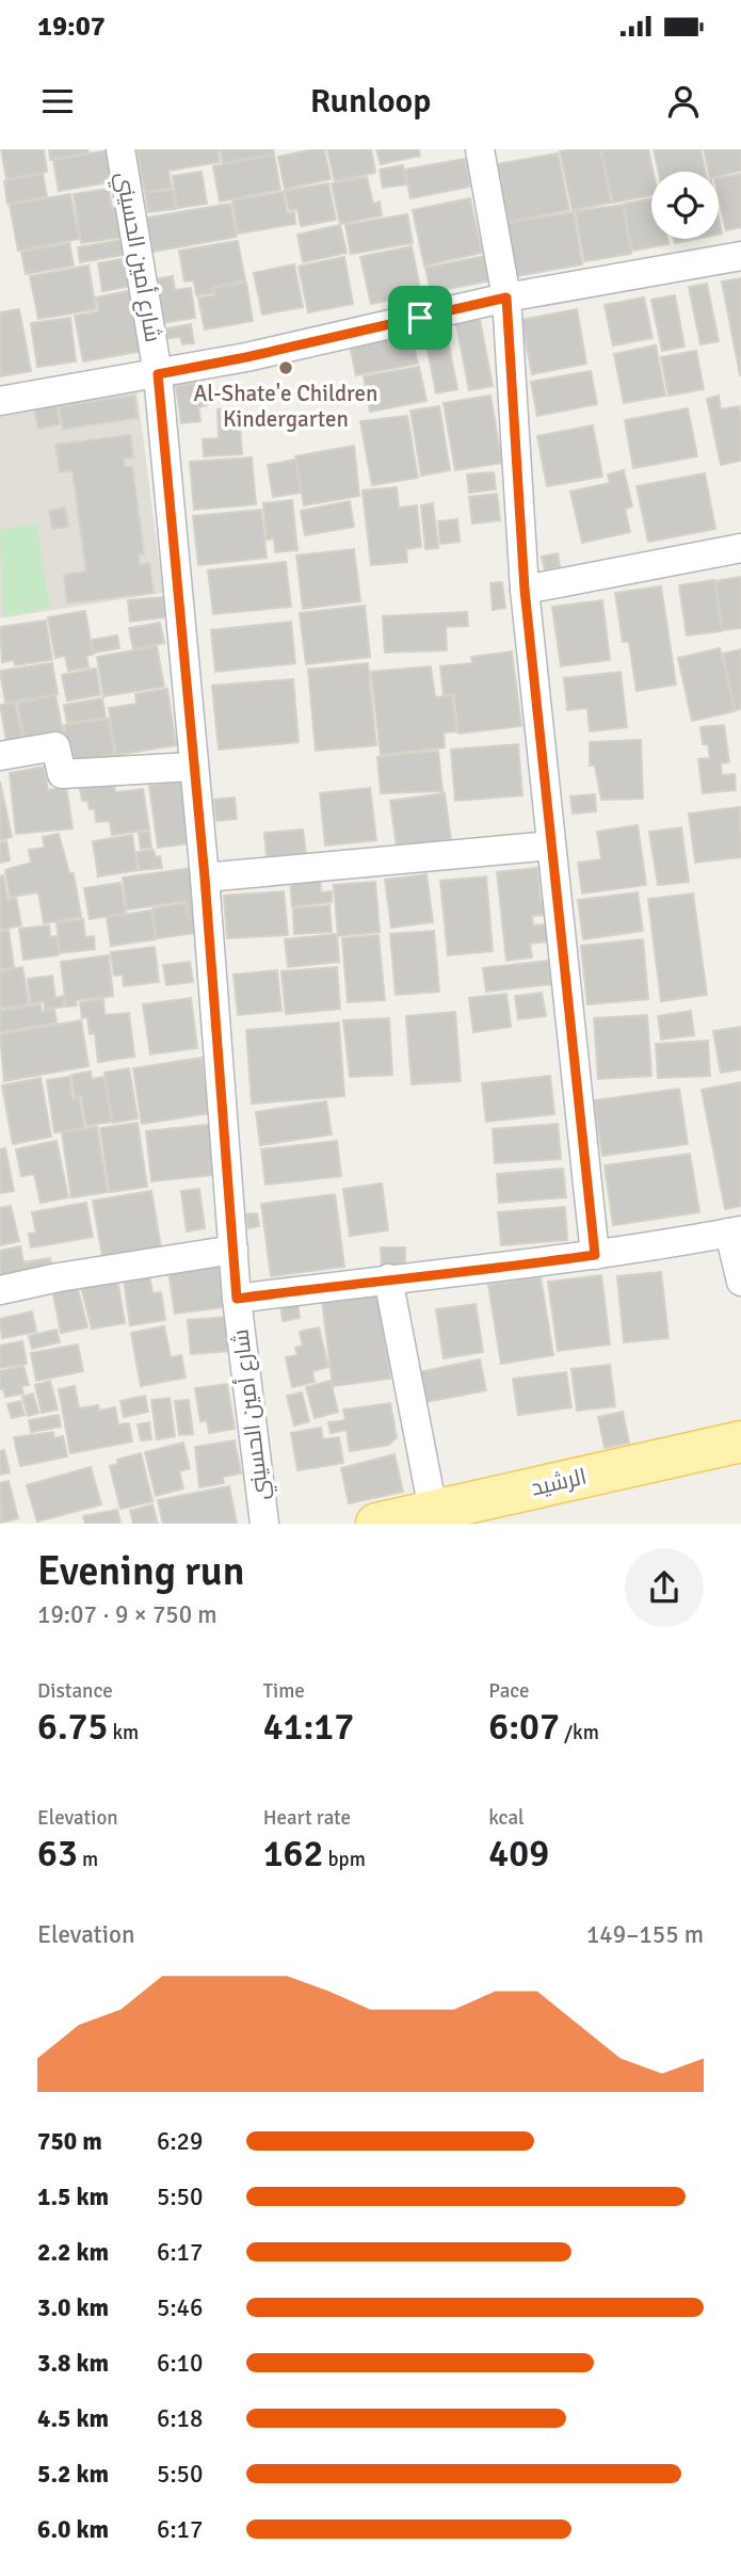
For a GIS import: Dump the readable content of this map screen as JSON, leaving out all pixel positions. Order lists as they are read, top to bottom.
{
  "streets": {
    "main road": ["الرشيد"],
    "street": ["شارع أمين الحسيني"]
  },
  "places": ["Al-Shate'e Children Kindergarten"],
  "page": {
    "status": "19:07",
    "header": "Runloop",
    "heading": ["Evening run", "19:07 · 9 × 750 m"],
    "stats": [
      ["Distance", "6.75 km"],
      ["Time", "41:17"],
      ["Pace", "6:07 /km"],
      ["Elevation", "63 m"],
      ["Heart rate", "162 bpm"],
      ["kcal", "409"]
    ],
    "chart": ["Elevation", "149–155 m"],
    "list": [
      {
        "name": "750 m",
        "note": "6:29"
      },
      {
        "name": "1.5 km",
        "note": "5:50"
      },
      {
        "name": "2.2 km",
        "note": "6:17"
      },
      {
        "name": "3.0 km",
        "note": "5:46"
      },
      {
        "name": "3.8 km",
        "note": "6:10"
      },
      {
        "name": "4.5 km",
        "note": "6:18"
      },
      {
        "name": "5.2 km",
        "note": "5:50"
      },
      {
        "name": "6.0 km",
        "note": "6:17"
      }
    ]
  }
}
